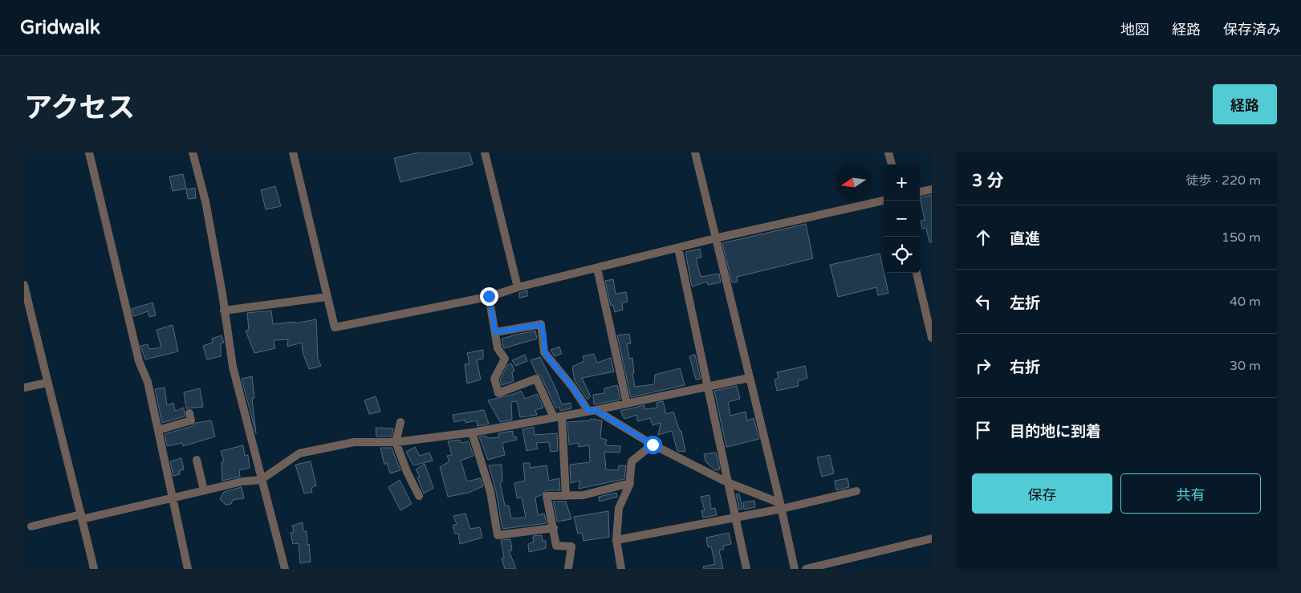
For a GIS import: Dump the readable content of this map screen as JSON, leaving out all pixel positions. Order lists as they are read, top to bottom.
{
  "north": "left",
  "page": {
    "header": "Gridwalk",
    "nav": ["地図", "経路", "保存済み"],
    "title": "アクセス",
    "buttons": [
      "経路",
      ["保存", "共有"]
    ],
    "heading": ["3 分", "徒歩 · 220 m"],
    "map_buttons": ["+", "−"],
    "list": [
      ["直進", "150 m"],
      ["左折", "40 m"],
      ["右折", "30 m"],
      "目的地に到着"
    ]
  }
}
